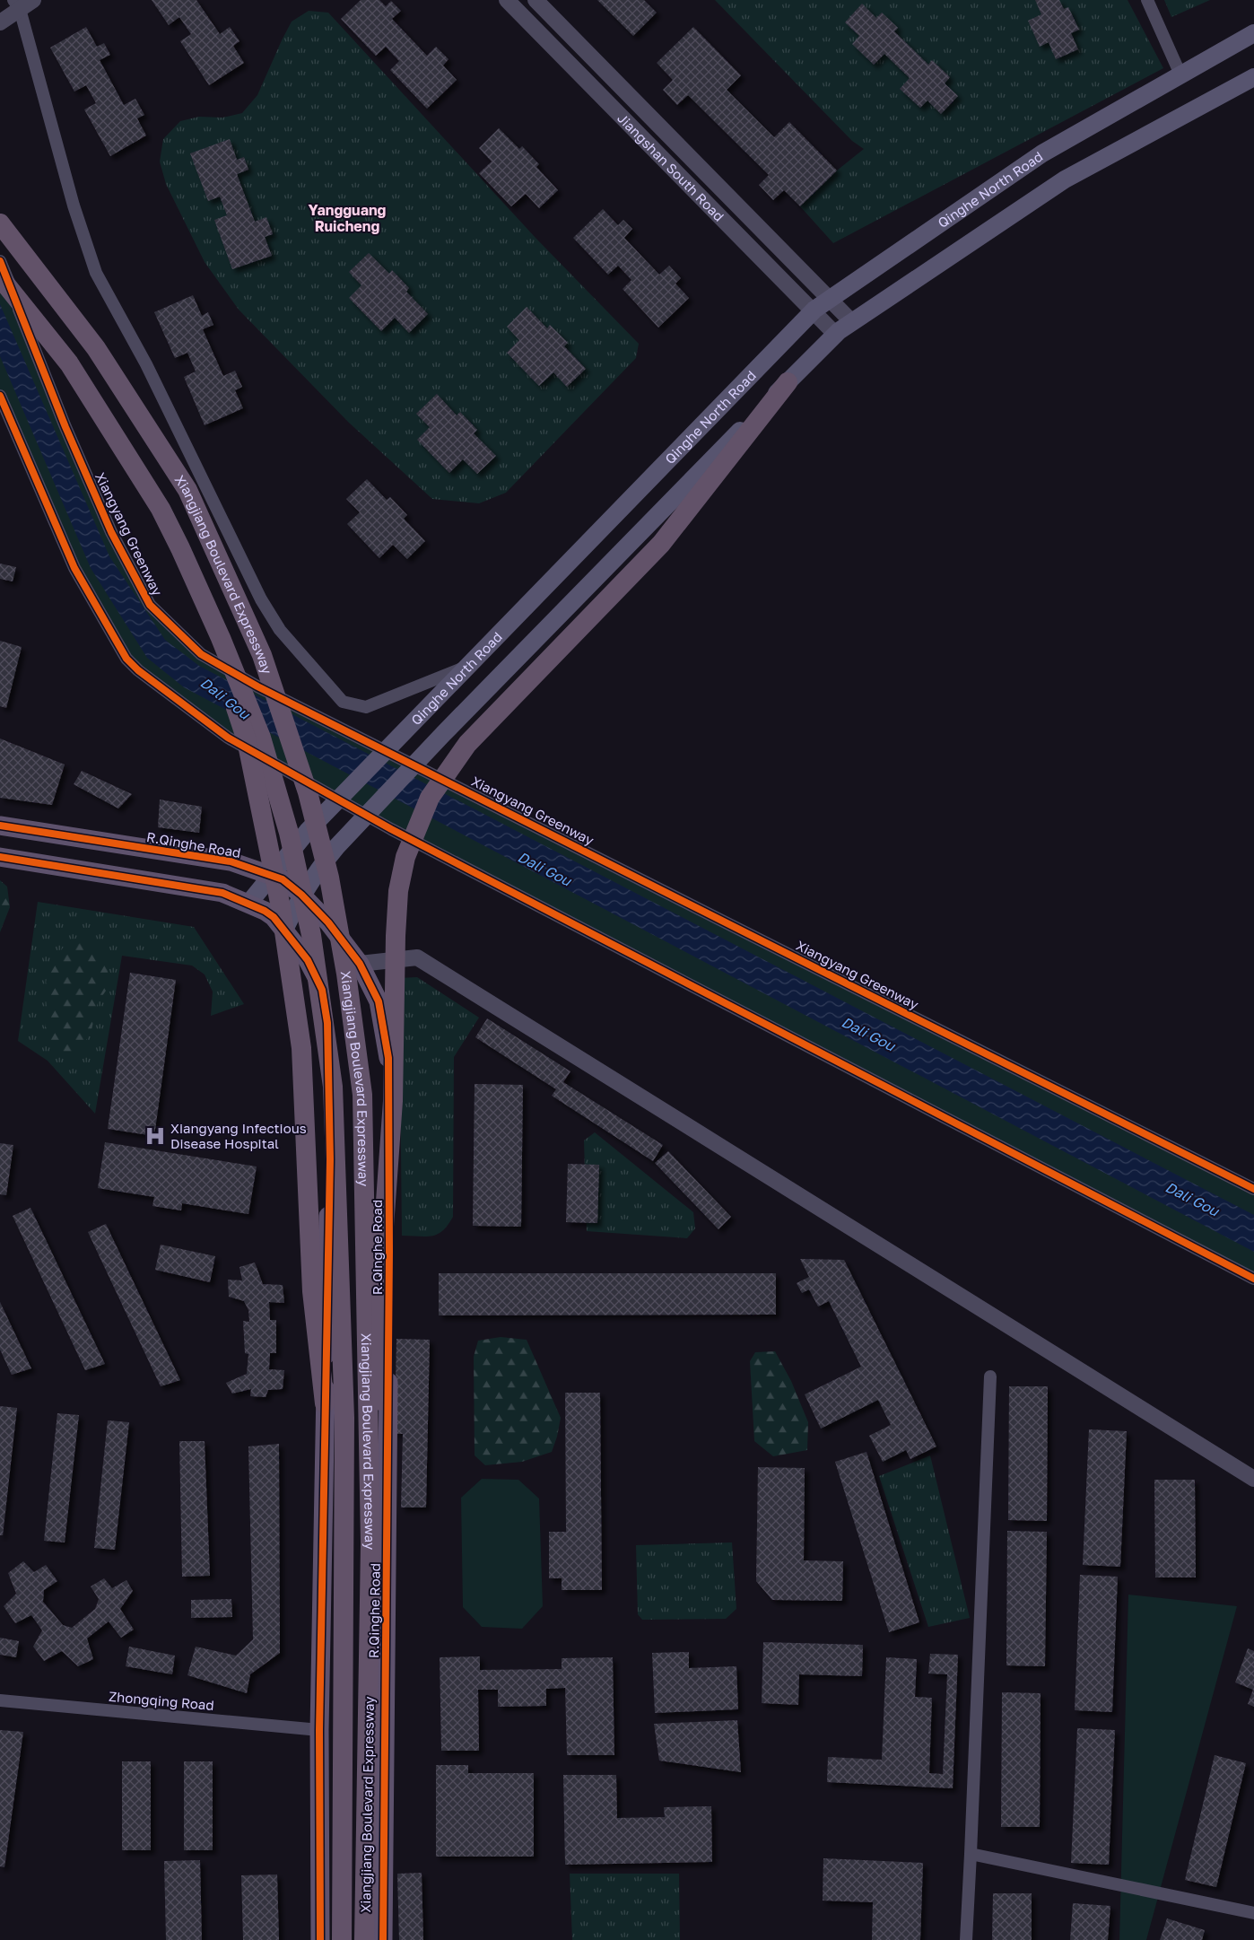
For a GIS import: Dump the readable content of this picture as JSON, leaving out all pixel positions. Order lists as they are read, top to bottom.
{
  "streets": {
    "highway": ["Xiangjiang Boulevard Expressway"],
    "main road": ["Qinghe North Road", "R.Qinghe Road"],
    "street": ["Jiangshan South Road", "Xiangyang Greenway", "Zhongqing Road"]
  },
  "crossings": [
    ["Jiangshan South Road", "Qinghe North Road"],
    ["Qinghe North Road", "R.Qinghe Road"]
  ],
  "districts": ["Yangguang Ruicheng"],
  "water": ["Dali Gou"],
  "places": {
    "hospital": ["Xiangyang Infectious Disease Hospital"]
  }
}
